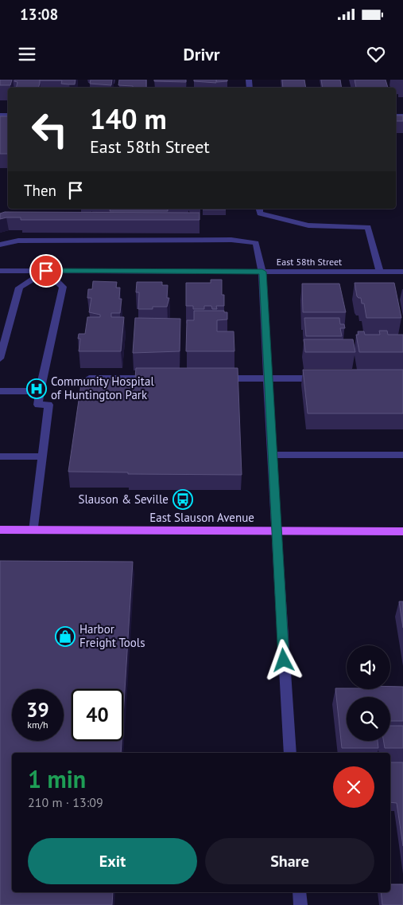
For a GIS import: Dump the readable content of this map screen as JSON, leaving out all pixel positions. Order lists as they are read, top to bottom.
{
  "streets": {
    "main road": ["East Slauson Avenue"],
    "street": ["East 58th Street"]
  },
  "places": {
    "hospital": ["Community Hospital of Huntington Park"],
    "bus stop": ["Slauson & Seville"],
    "shop": ["Harbor Freight Tools"]
  },
  "page": {
    "status": "13:08",
    "header": "Drivr",
    "turn": ["140 m", "East 58th Street"],
    "then": "Then",
    "speed": "39 km/h",
    "limit": "40",
    "heading": ["1 min", "210 m · 13:09"],
    "buttons": ["Exit", "Share"]
  }
}
